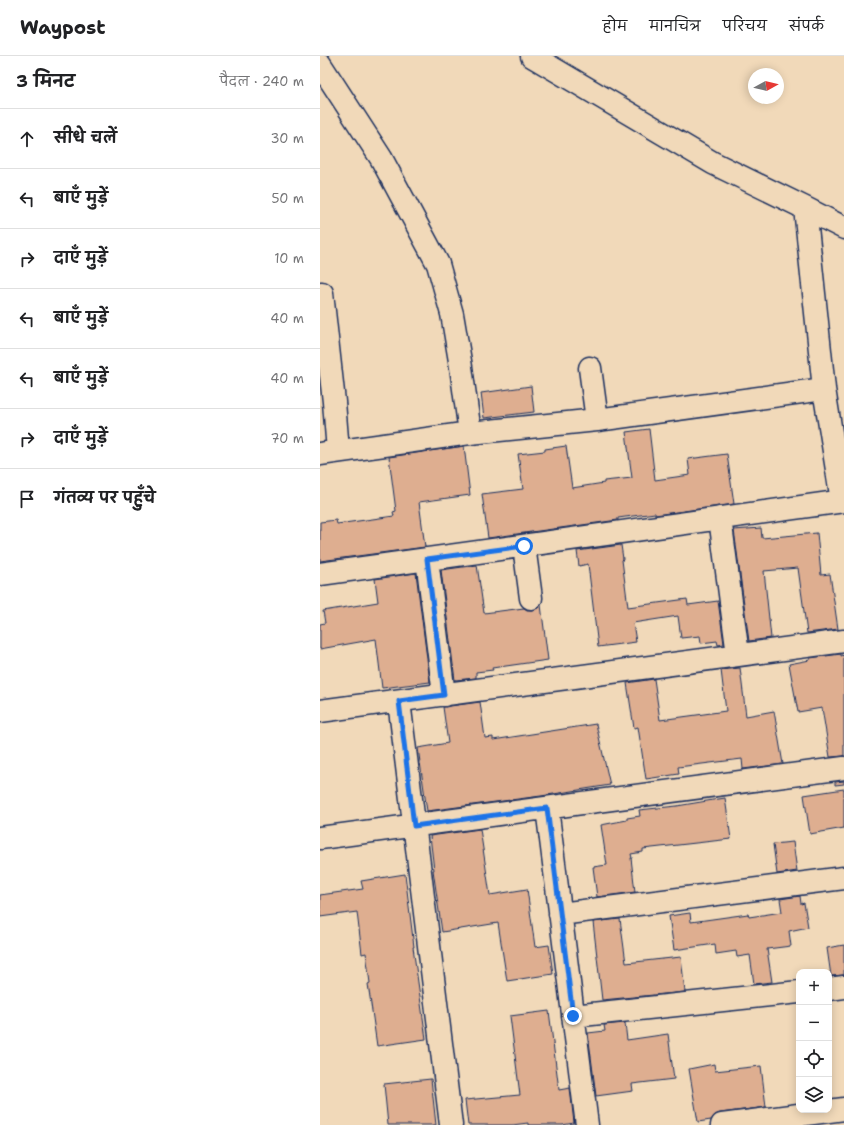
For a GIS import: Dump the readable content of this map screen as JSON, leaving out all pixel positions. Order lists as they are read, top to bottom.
{
  "north": "right",
  "page": {
    "header": "Waypost",
    "nav": [
      "होम",
      "मानचित्र",
      "परिचय",
      "संपर्क"
    ],
    "heading": ["3 मिनट", "पैदल · 240 m"],
    "list": [
      ["सीधे चलें", "30 m"],
      ["बाएँ मुड़ें", "50 m"],
      ["दाएँ मुड़ें", "10 m"],
      ["बाएँ मुड़ें", "40 m"],
      ["बाएँ मुड़ें", "40 m"],
      ["दाएँ मुड़ें", "70 m"],
      "गंतव्य पर पहुँचे"
    ],
    "map_buttons": ["+", "−"]
  }
}
